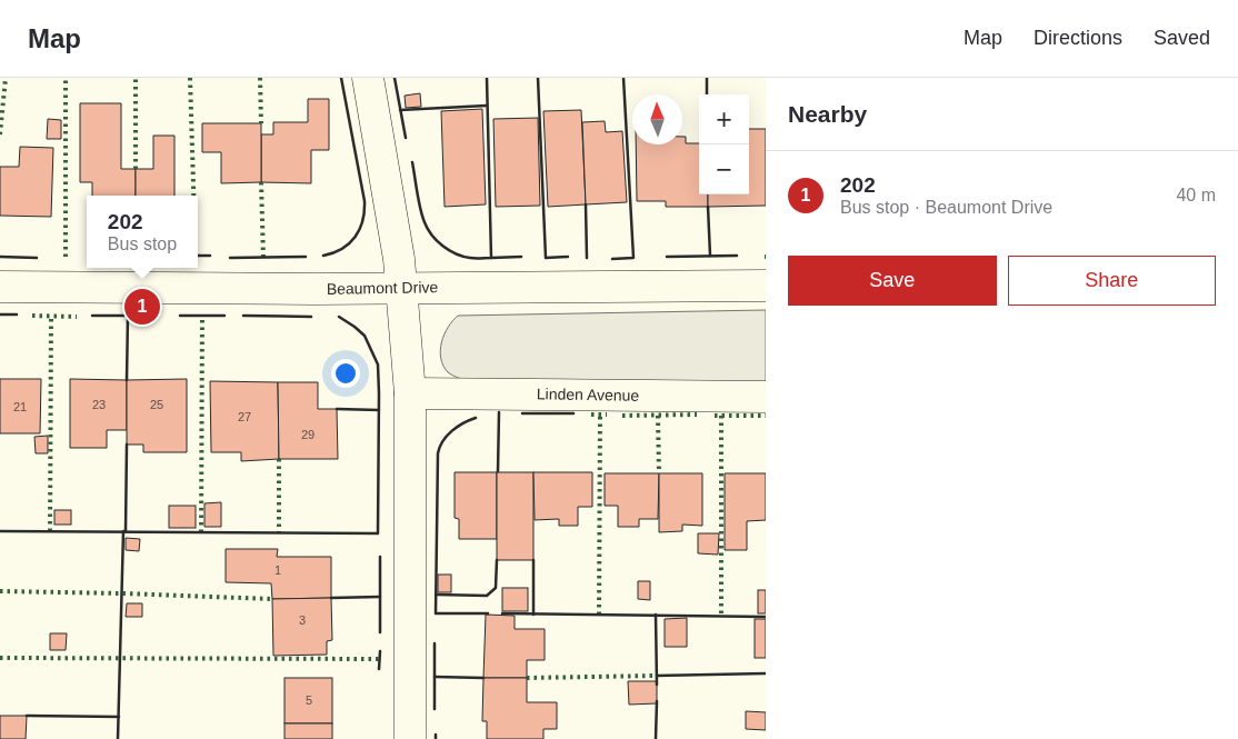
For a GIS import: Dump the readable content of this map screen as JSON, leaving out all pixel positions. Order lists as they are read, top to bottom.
{
  "streets": {
    "street": ["Beaumont Drive", "Linden Avenue"]
  },
  "house_numbers": [
    "23",
    "25",
    "21",
    "27",
    "29",
    "1",
    "3",
    "5"
  ],
  "north": "top",
  "page": {
    "header": "Map",
    "nav": ["Map", "Directions", "Saved"],
    "heading": "Nearby",
    "map_buttons": ["+", "−"],
    "list": [
      {
        "mark": "1",
        "name": "202",
        "note": "Bus stop · Beaumont Drive",
        "value": "40 m"
      }
    ],
    "popup": ["202", "Bus stop"],
    "buttons": ["Save", "Share"],
    "pins": "1"
  }
}
